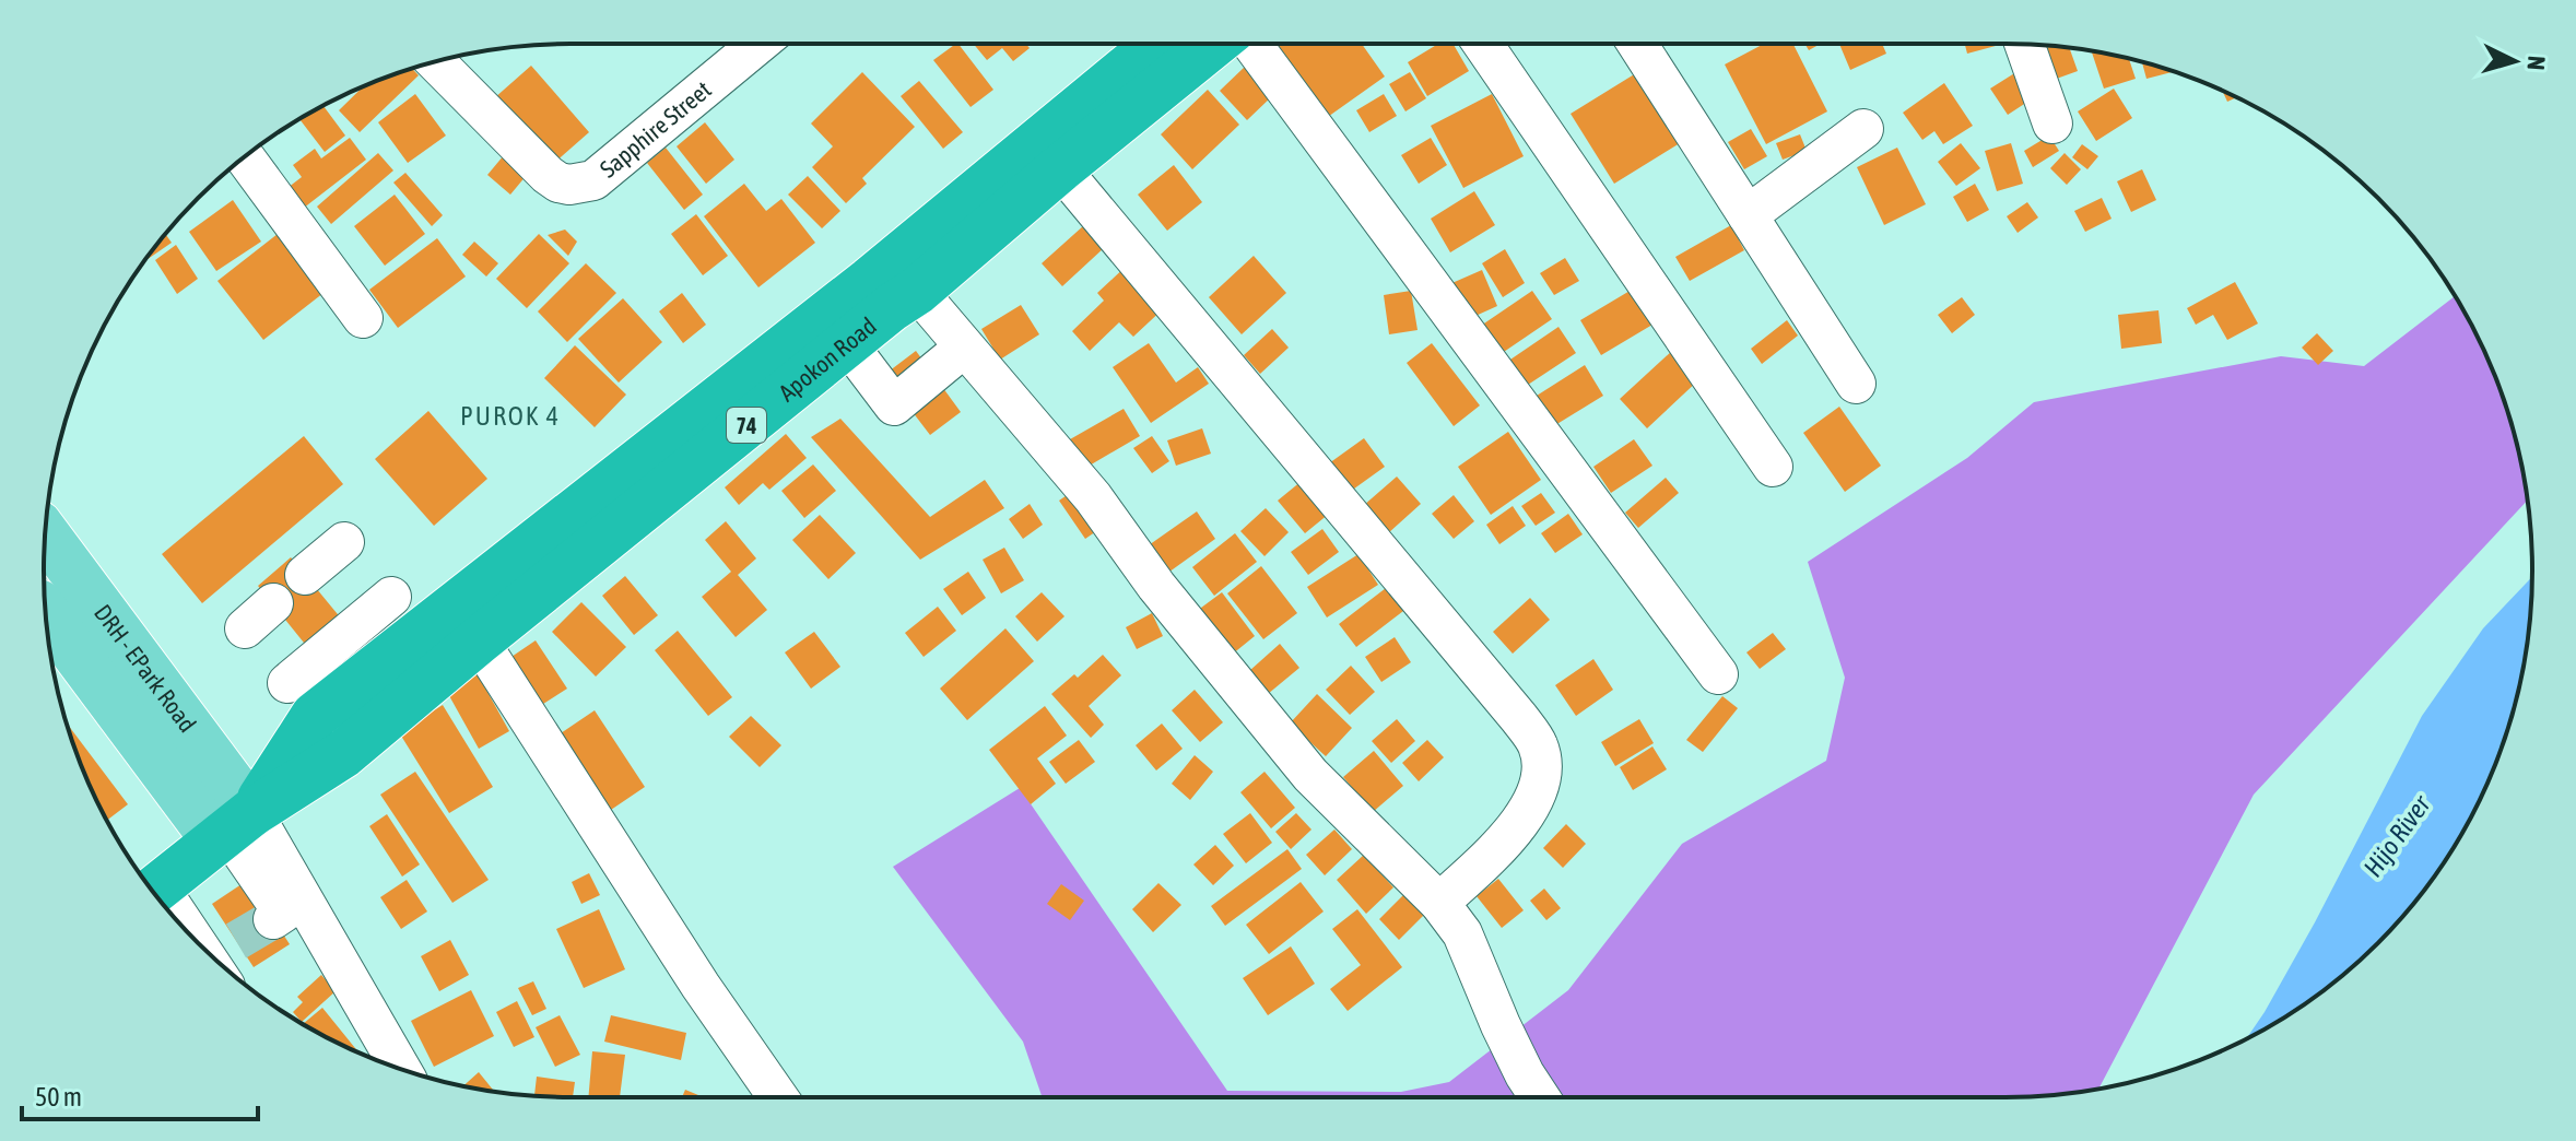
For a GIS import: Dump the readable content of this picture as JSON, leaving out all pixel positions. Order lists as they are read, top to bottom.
{
  "streets": {
    "highway": ["Apokon Road", "74"],
    "main road": ["DRH - EPark Road"],
    "street": ["Sapphire Street"]
  },
  "crossings": [
    ["Apokon Road", "DRH - EPark Road"]
  ],
  "districts": ["PUROK 4"],
  "water": ["Hijo River"],
  "scale_bar": "50 m",
  "north": "right"
}
